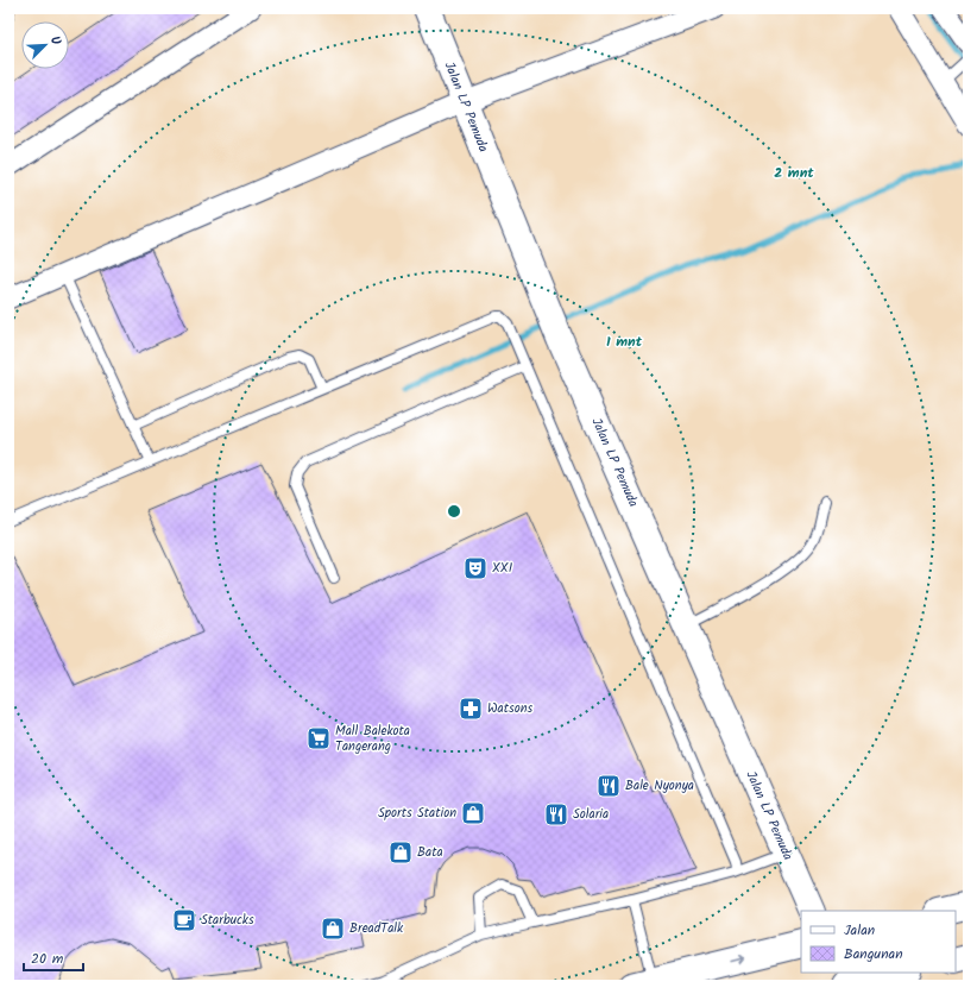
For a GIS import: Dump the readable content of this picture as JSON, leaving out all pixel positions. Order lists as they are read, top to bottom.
{
  "streets": {
    "street": ["Jalan LP Pemuda"]
  },
  "places": {
    "theatre": ["XXI"],
    "pharmacy": ["Watsons"],
    "supermarket": ["Mall Balekota Tangerang"],
    "restaurant": ["Bale Nyonya", "Solaria"],
    "shop": ["Sports Station", "Bata", "BreadTalk"],
    "cafe": ["Starbucks"]
  },
  "legend": ["Jalan", "Bangunan"],
  "scale_bar": "20 m",
  "north": "top right",
  "rings": ["2 mnt", "1 mnt"]
}
